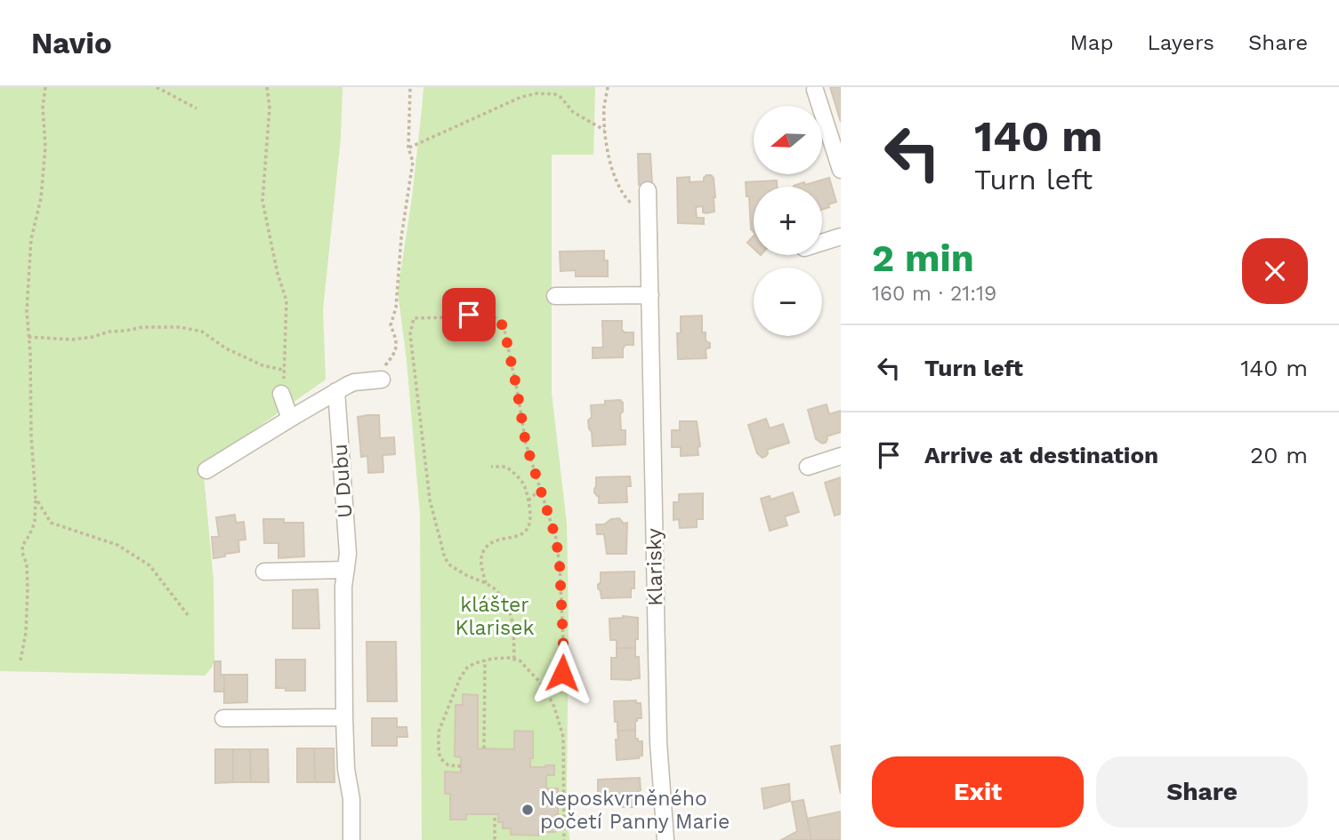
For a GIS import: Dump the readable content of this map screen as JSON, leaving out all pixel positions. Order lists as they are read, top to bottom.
{
  "streets": {
    "street": ["U Dubu", "Klarisky"]
  },
  "parks": ["klášter Klarisek"],
  "places": ["Neposkvrněného početí Panny Marie"],
  "north": "left",
  "page": {
    "header": "Navio",
    "nav": ["Map", "Layers", "Share"],
    "turn": ["140 m", "Turn left"],
    "map_buttons": ["+", "−"],
    "heading": ["2 min", "160 m · 21:19"],
    "list": [
      {
        "name": "Turn left",
        "value": "140 m"
      },
      {
        "name": "Arrive at destination",
        "value": "20 m"
      }
    ],
    "buttons": ["Exit", "Share"]
  }
}
